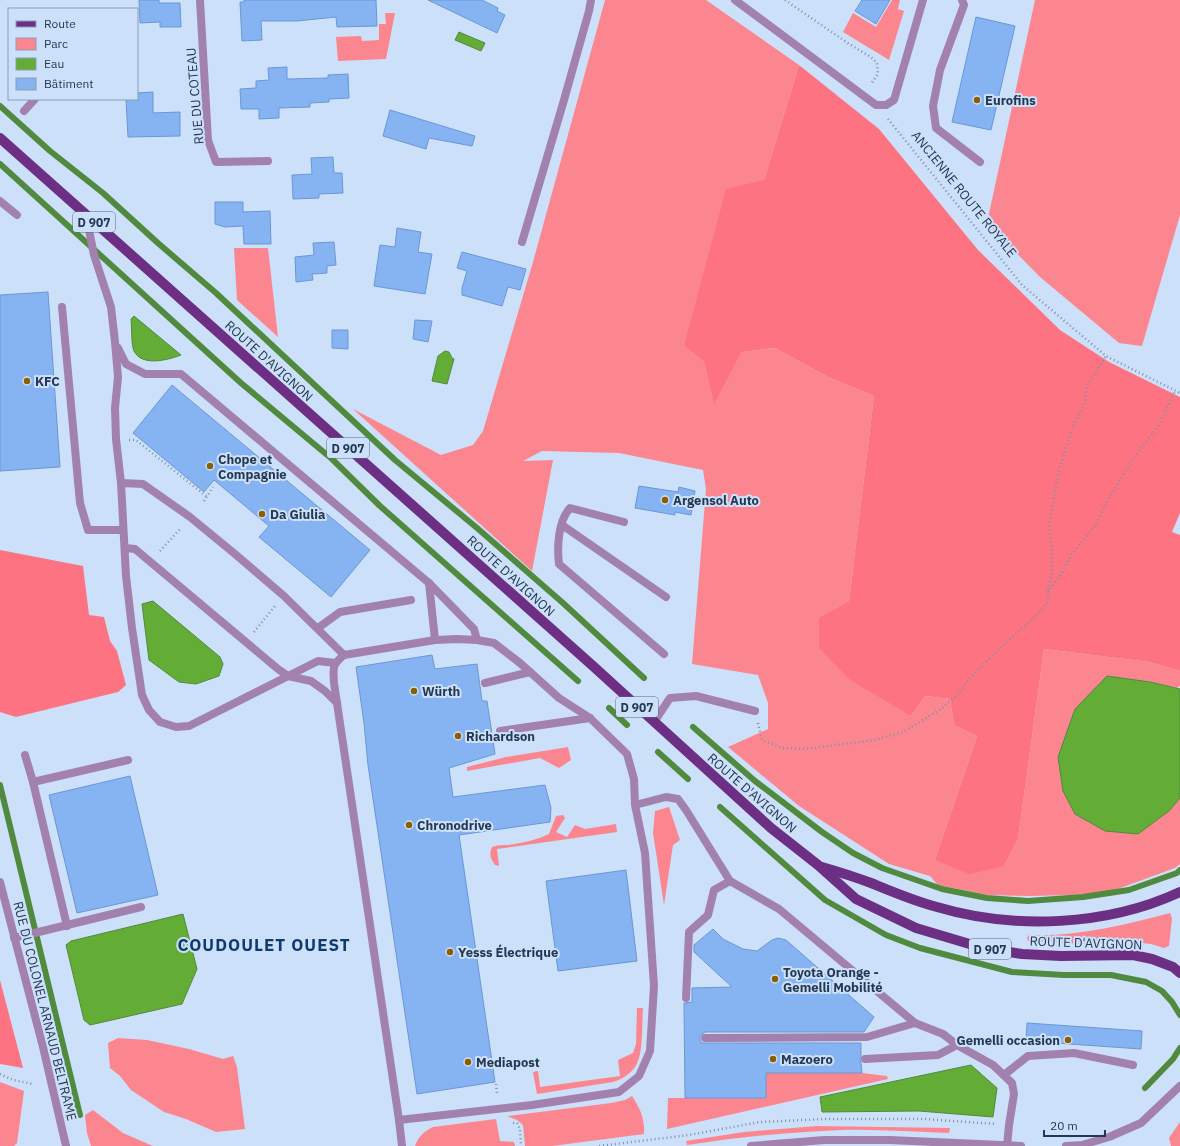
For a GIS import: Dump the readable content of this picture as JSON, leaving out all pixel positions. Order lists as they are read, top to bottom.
{
  "streets": {
    "main road": ["D 907", "ROUTE D'AVIGNON"],
    "street": ["RUE DU COTEAU", "RUE DU COLONEL ARNAUD BELTRAME"],
    "path": ["ANCIENNE ROUTE ROYALE"]
  },
  "crossings": [
    ["D 907", "ROUTE D'AVIGNON"]
  ],
  "districts": ["COUDOULET OUEST"],
  "places": [
    "Eurofins",
    "KFC",
    "Chope et Compagnie",
    "Argensol Auto",
    "Da Giulia",
    "Würth",
    "Richardson",
    "Chronodrive",
    "Yesss Électrique",
    "Toyota Orange - Gemelli Mobilité",
    "Gemelli occasion",
    "Mazoero",
    "Mediapost"
  ],
  "legend": [
    "Route",
    "Parc",
    "Eau",
    "Bâtiment"
  ],
  "scale_bar": "20 m"
}
